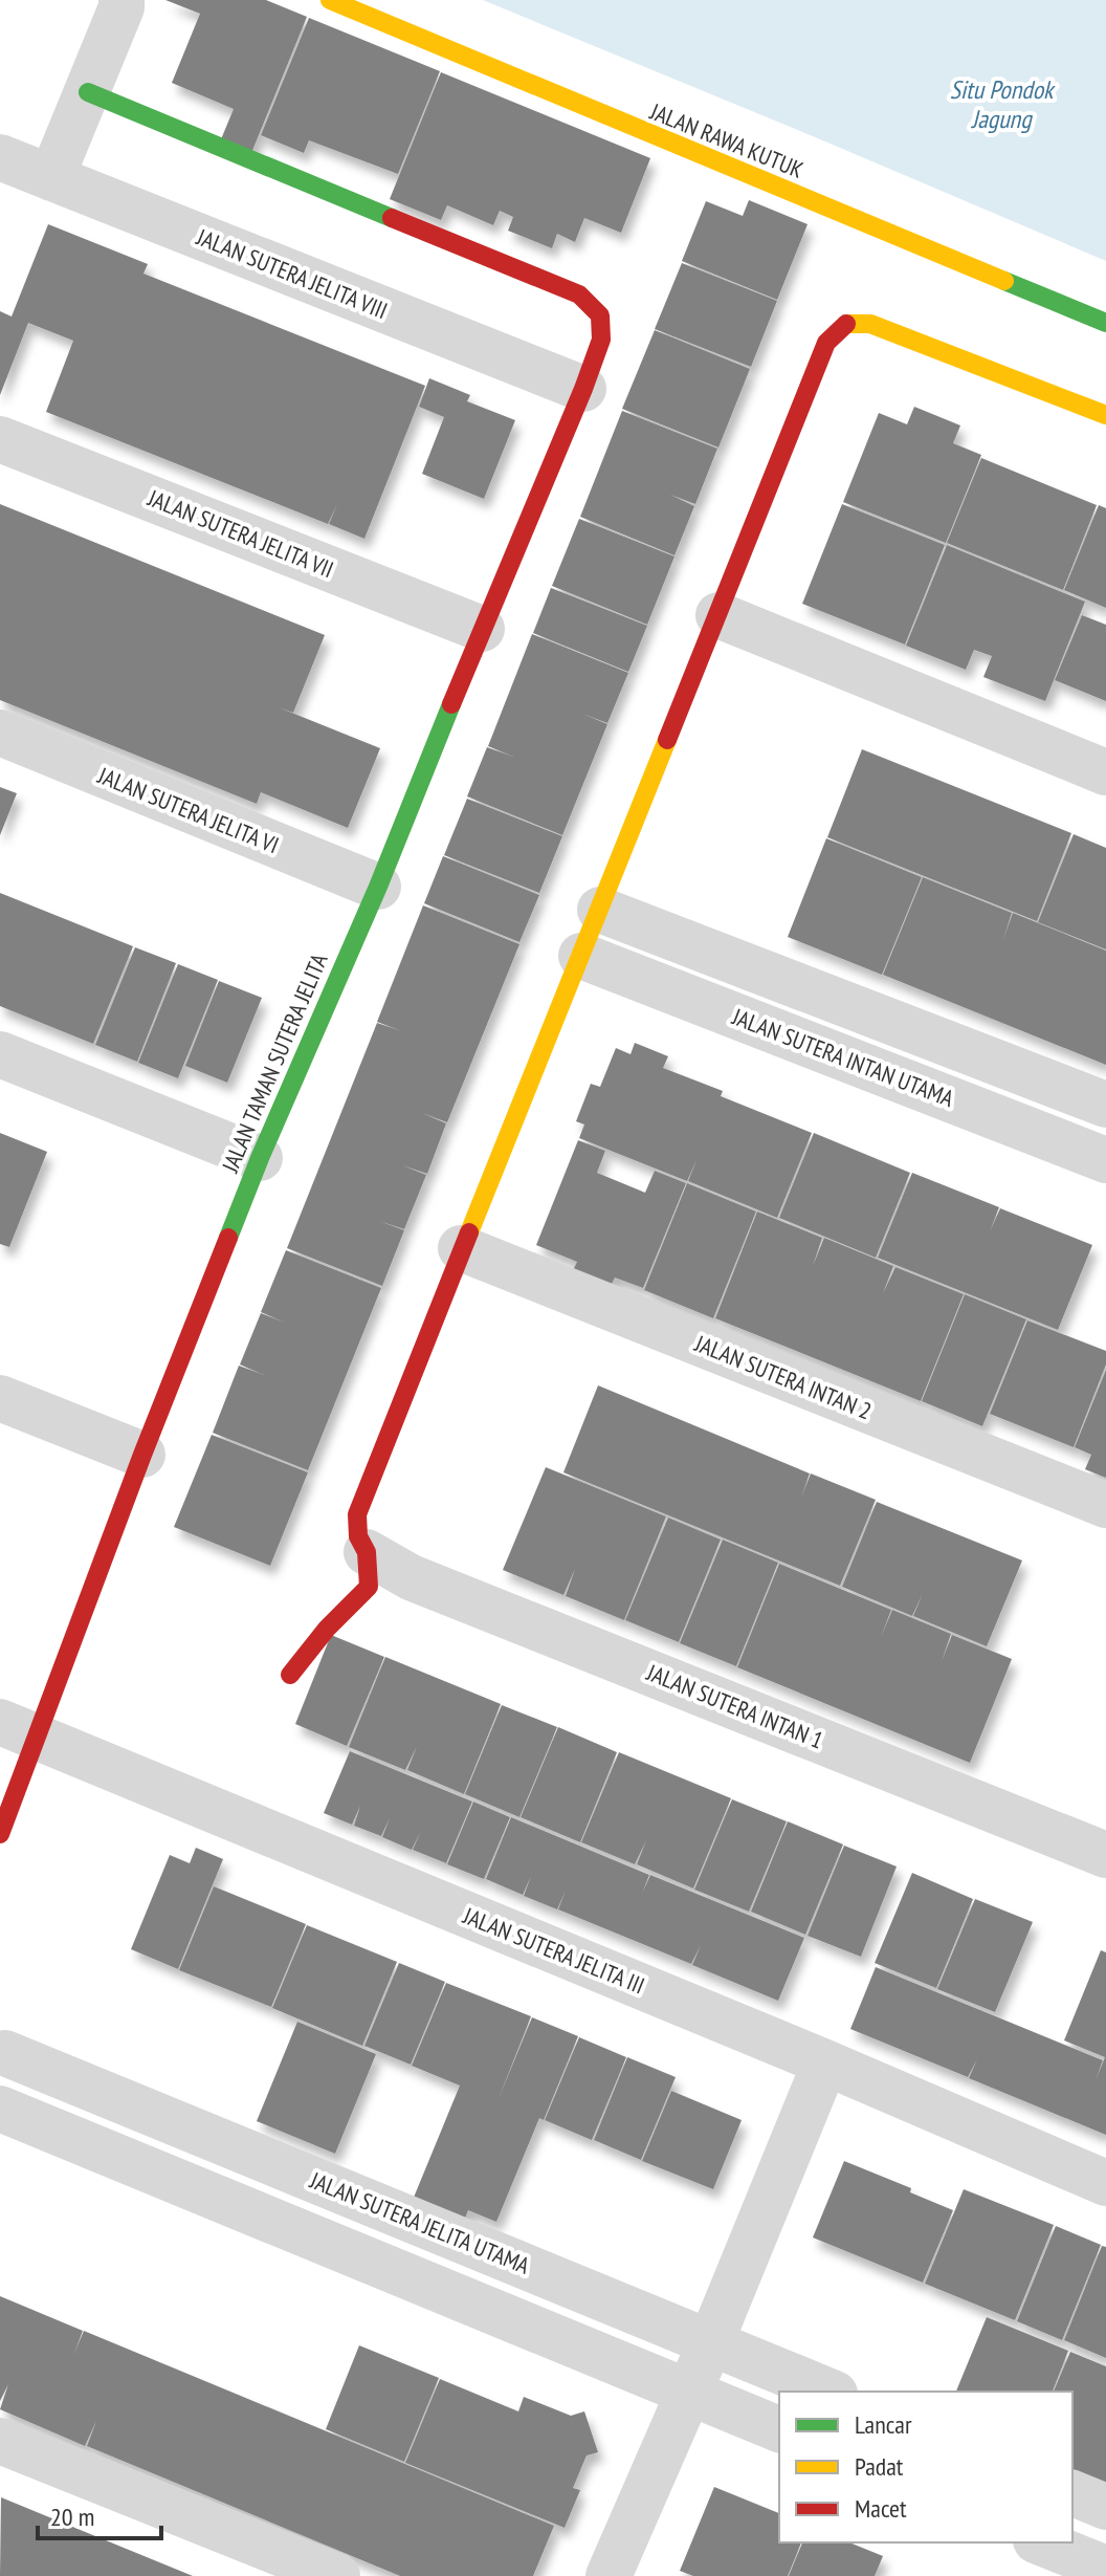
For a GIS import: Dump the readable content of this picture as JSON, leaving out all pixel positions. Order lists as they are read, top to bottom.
{
  "streets": {
    "street": [
      "JALAN RAWA KUTUK",
      "JALAN SUTERA JELITA VIII",
      "JALAN SUTERA JELITA VII",
      "JALAN SUTERA JELITA VI",
      "JALAN SUTERA INTAN UTAMA",
      "JALAN TAMAN SUTERA JELITA",
      "JALAN SUTERA INTAN 2",
      "JALAN SUTERA INTAN 1",
      "JALAN SUTERA JELITA III",
      "JALAN SUTERA JELITA UTAMA"
    ]
  },
  "crossings": [
    ["JALAN SUTERA JELITA VIII", "JALAN TAMAN SUTERA JELITA"],
    ["JALAN SUTERA JELITA VII", "JALAN TAMAN SUTERA JELITA"],
    ["JALAN SUTERA JELITA VI", "JALAN TAMAN SUTERA JELITA"],
    ["JALAN TAMAN SUTERA JELITA", "JALAN SUTERA JELITA III"]
  ],
  "water": ["Situ Pondok Jagung"],
  "legend": ["Lancar", "Padat", "Macet"],
  "scale_bar": "20 m"
}
